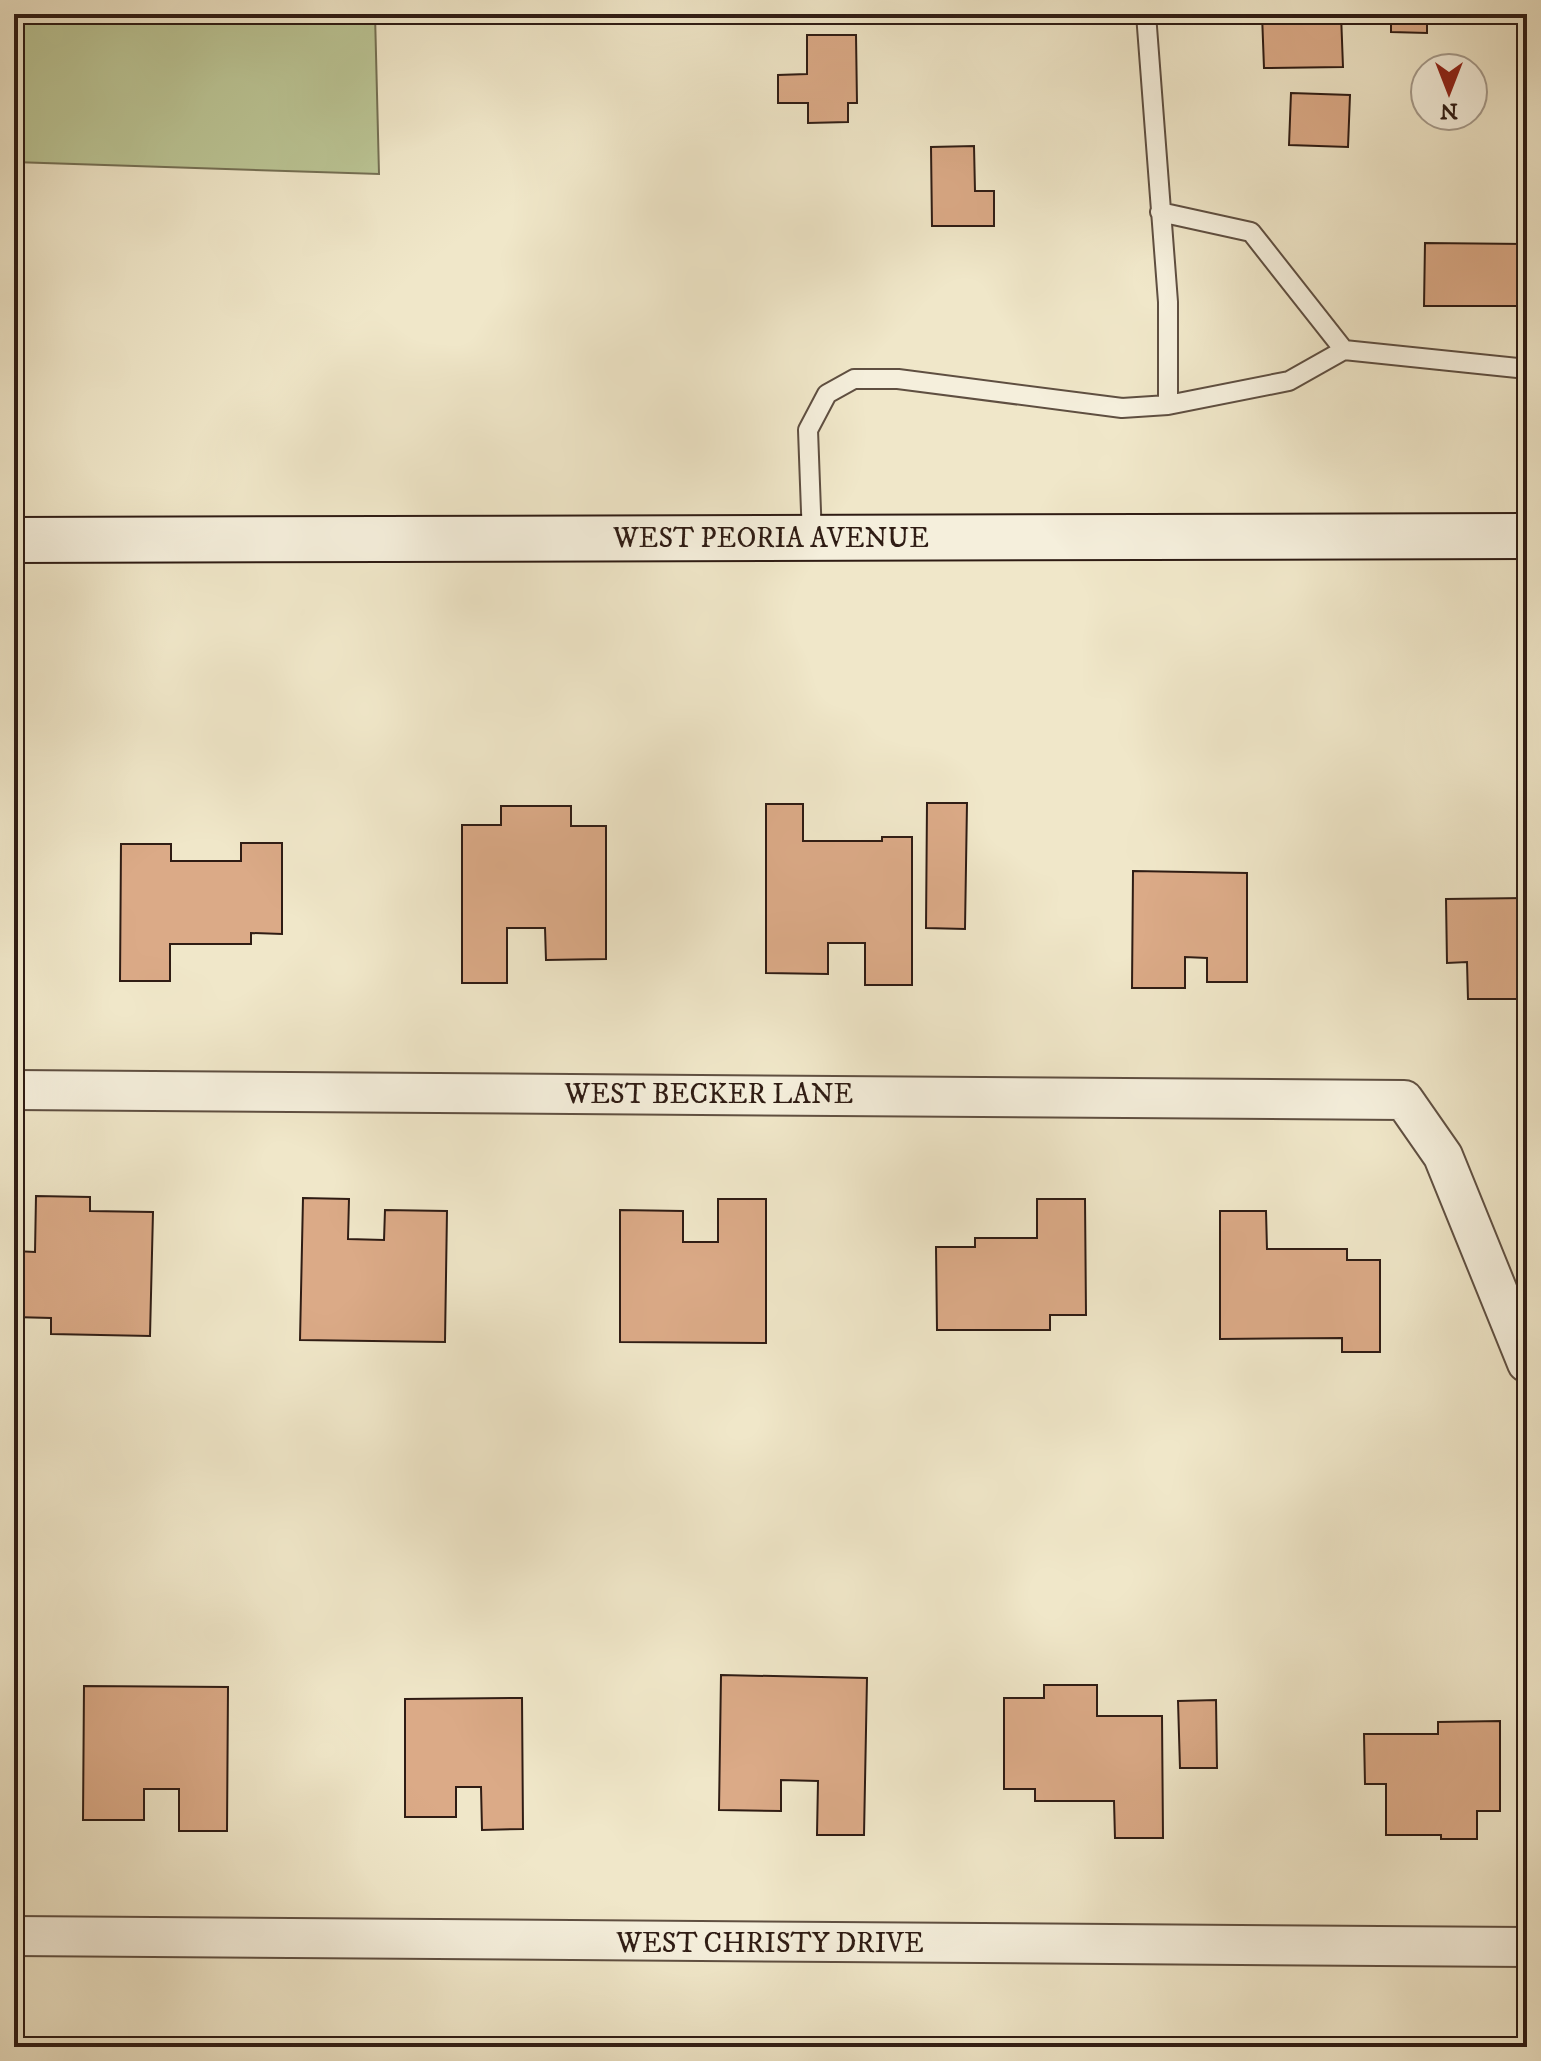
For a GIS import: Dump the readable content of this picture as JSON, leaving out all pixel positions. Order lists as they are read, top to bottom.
{
  "streets": {
    "main road": ["WEST PEORIA AVENUE"],
    "street": ["WEST BECKER LANE", "WEST CHRISTY DRIVE"]
  },
  "north": "bottom"
}
